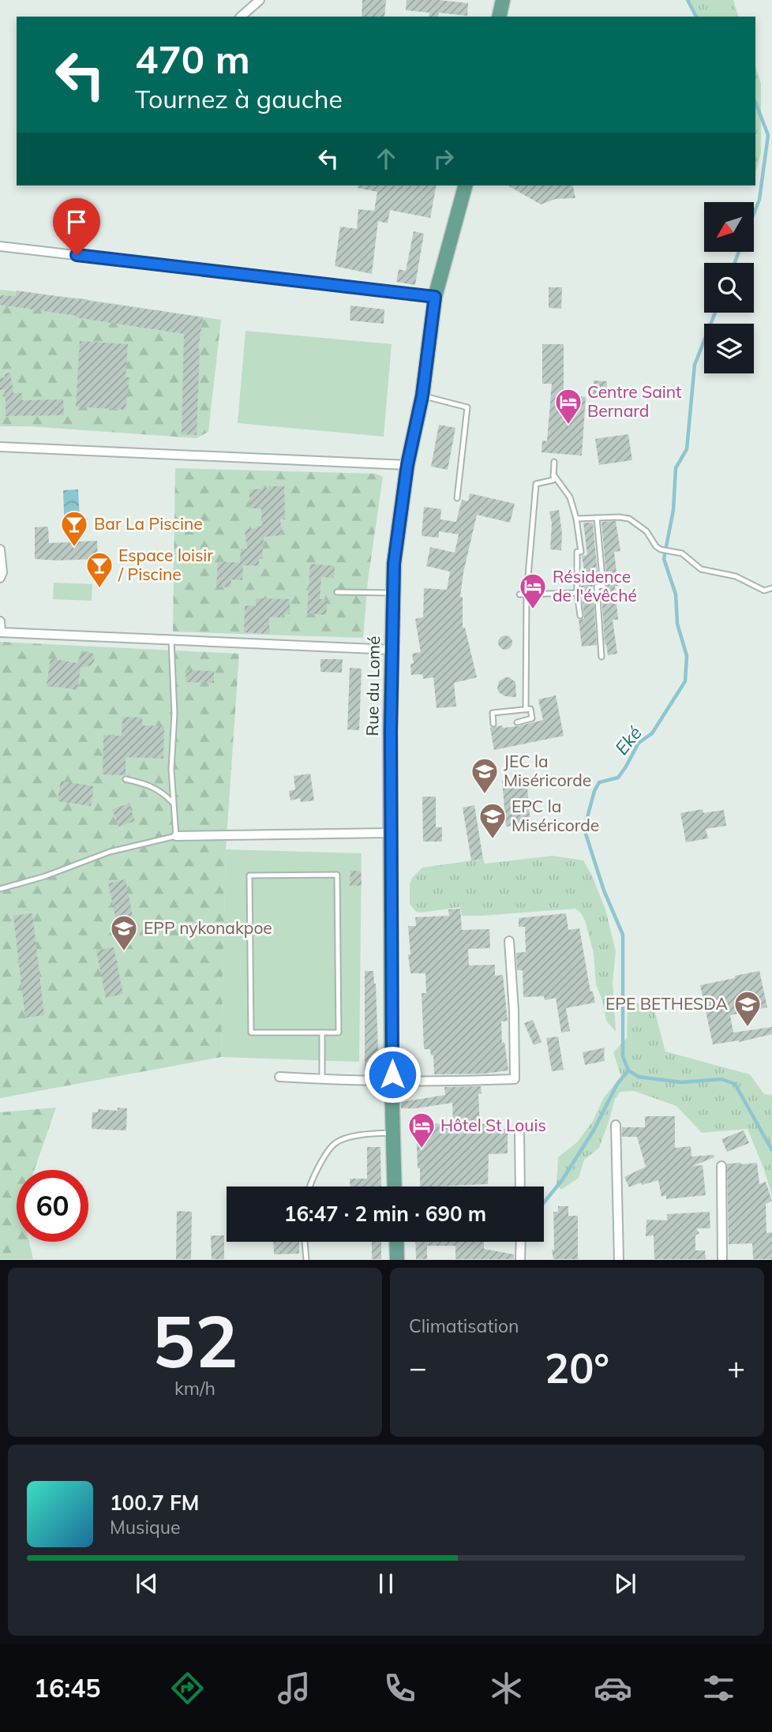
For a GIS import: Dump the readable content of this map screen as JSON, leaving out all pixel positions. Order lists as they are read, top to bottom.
{
  "streets": {
    "main road": ["Rue du Lomé"]
  },
  "water": ["Eké"],
  "places": {
    "hotel": ["Centre Saint Bernard", "Résidence de l'évêché", "Hôtel St Louis"],
    "bar": ["Bar La Piscine", "Espace loisir / Piscine"],
    "school or university": [
      "JEC la Miséricorde",
      "EPC la Miséricorde",
      "EPP nykonakpoe",
      "EPE BETHESDA"
    ]
  },
  "north": "bottom left",
  "page": {
    "turn": ["470 m", "Tournez à gauche"],
    "limit": "60",
    "trip": "16:47 · 2 min · 690 m",
    "tile": [
      ["52", "km/h"],
      "Climatisation"
    ],
    "heat": ["−", "20°", "+"],
    "song": ["100.7 FM", "Musique"],
    "tabs": "16:45"
  }
}
